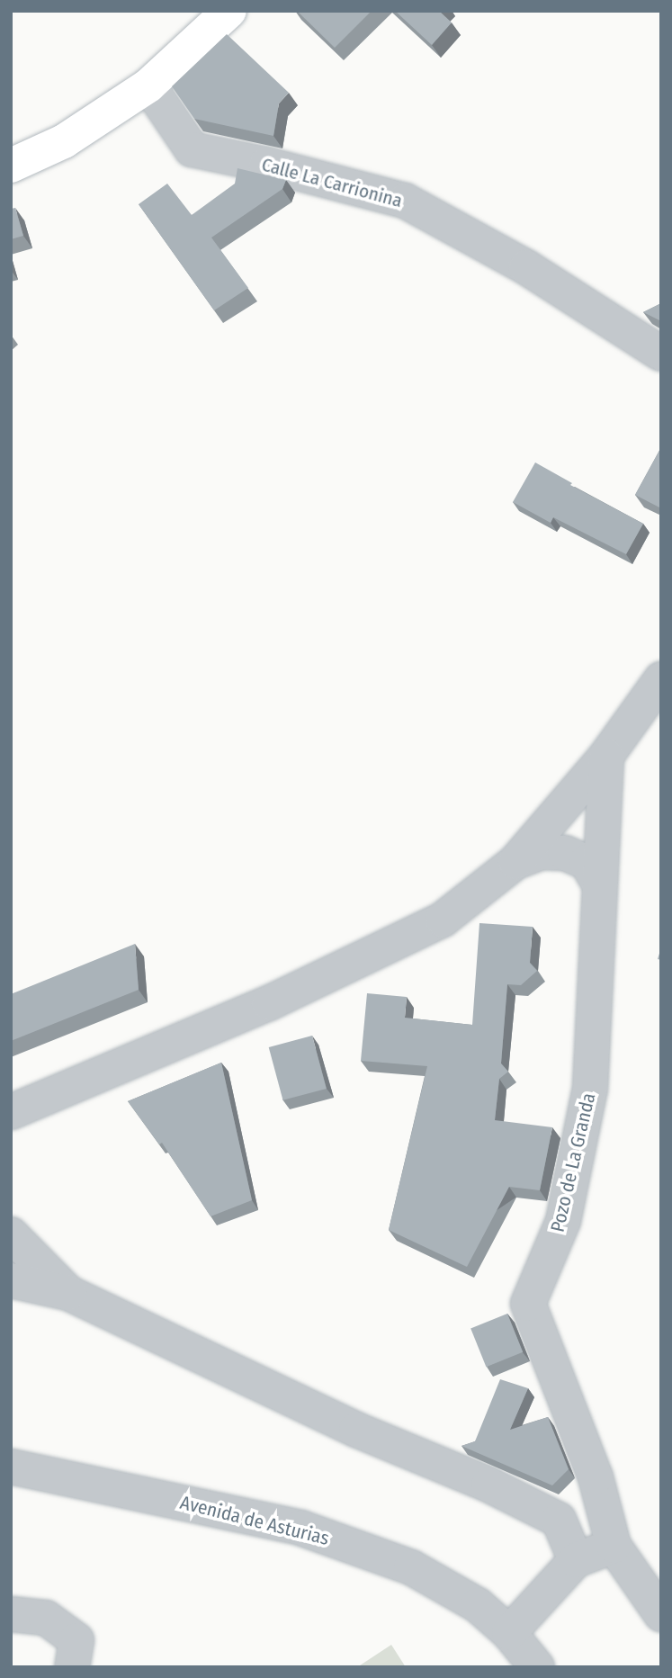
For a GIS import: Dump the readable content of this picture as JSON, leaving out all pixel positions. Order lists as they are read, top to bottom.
{
  "streets": {
    "street": ["Calle La Carrionina", "Pozo de La Granda", "Avenida de Asturias"]
  }
}
